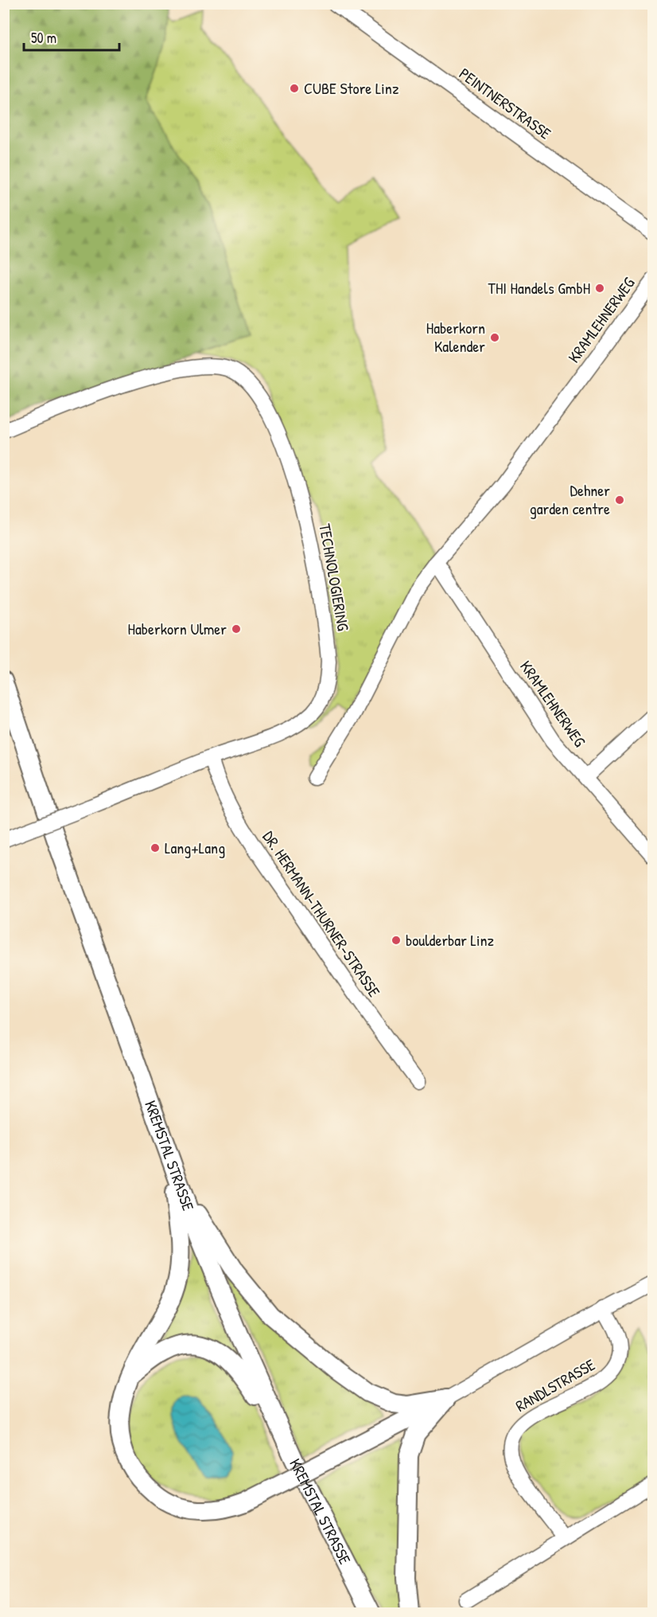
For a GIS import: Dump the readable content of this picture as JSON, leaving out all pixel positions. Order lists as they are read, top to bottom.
{
  "streets": {
    "main road": ["KREMSTAL STRASSE"],
    "street": [
      "PEINTNERSTRASSE",
      "KRAMLEHNERWEG",
      "TECHNOLOGIERING",
      "DR. HERMANN-THURNER-STRASSE",
      "RANDLSTRASSE"
    ]
  },
  "crossings": [
    ["TECHNOLOGIERING", "DR. HERMANN-THURNER-STRASSE"]
  ],
  "places": [
    "CUBE Store Linz",
    "THI Handels GmbH",
    "Haberkorn Kalender",
    "Dehner garden centre",
    "Haberkorn Ulmer",
    "Lang+Lang",
    "boulderbar Linz"
  ],
  "scale_bar": "50 m"
}
